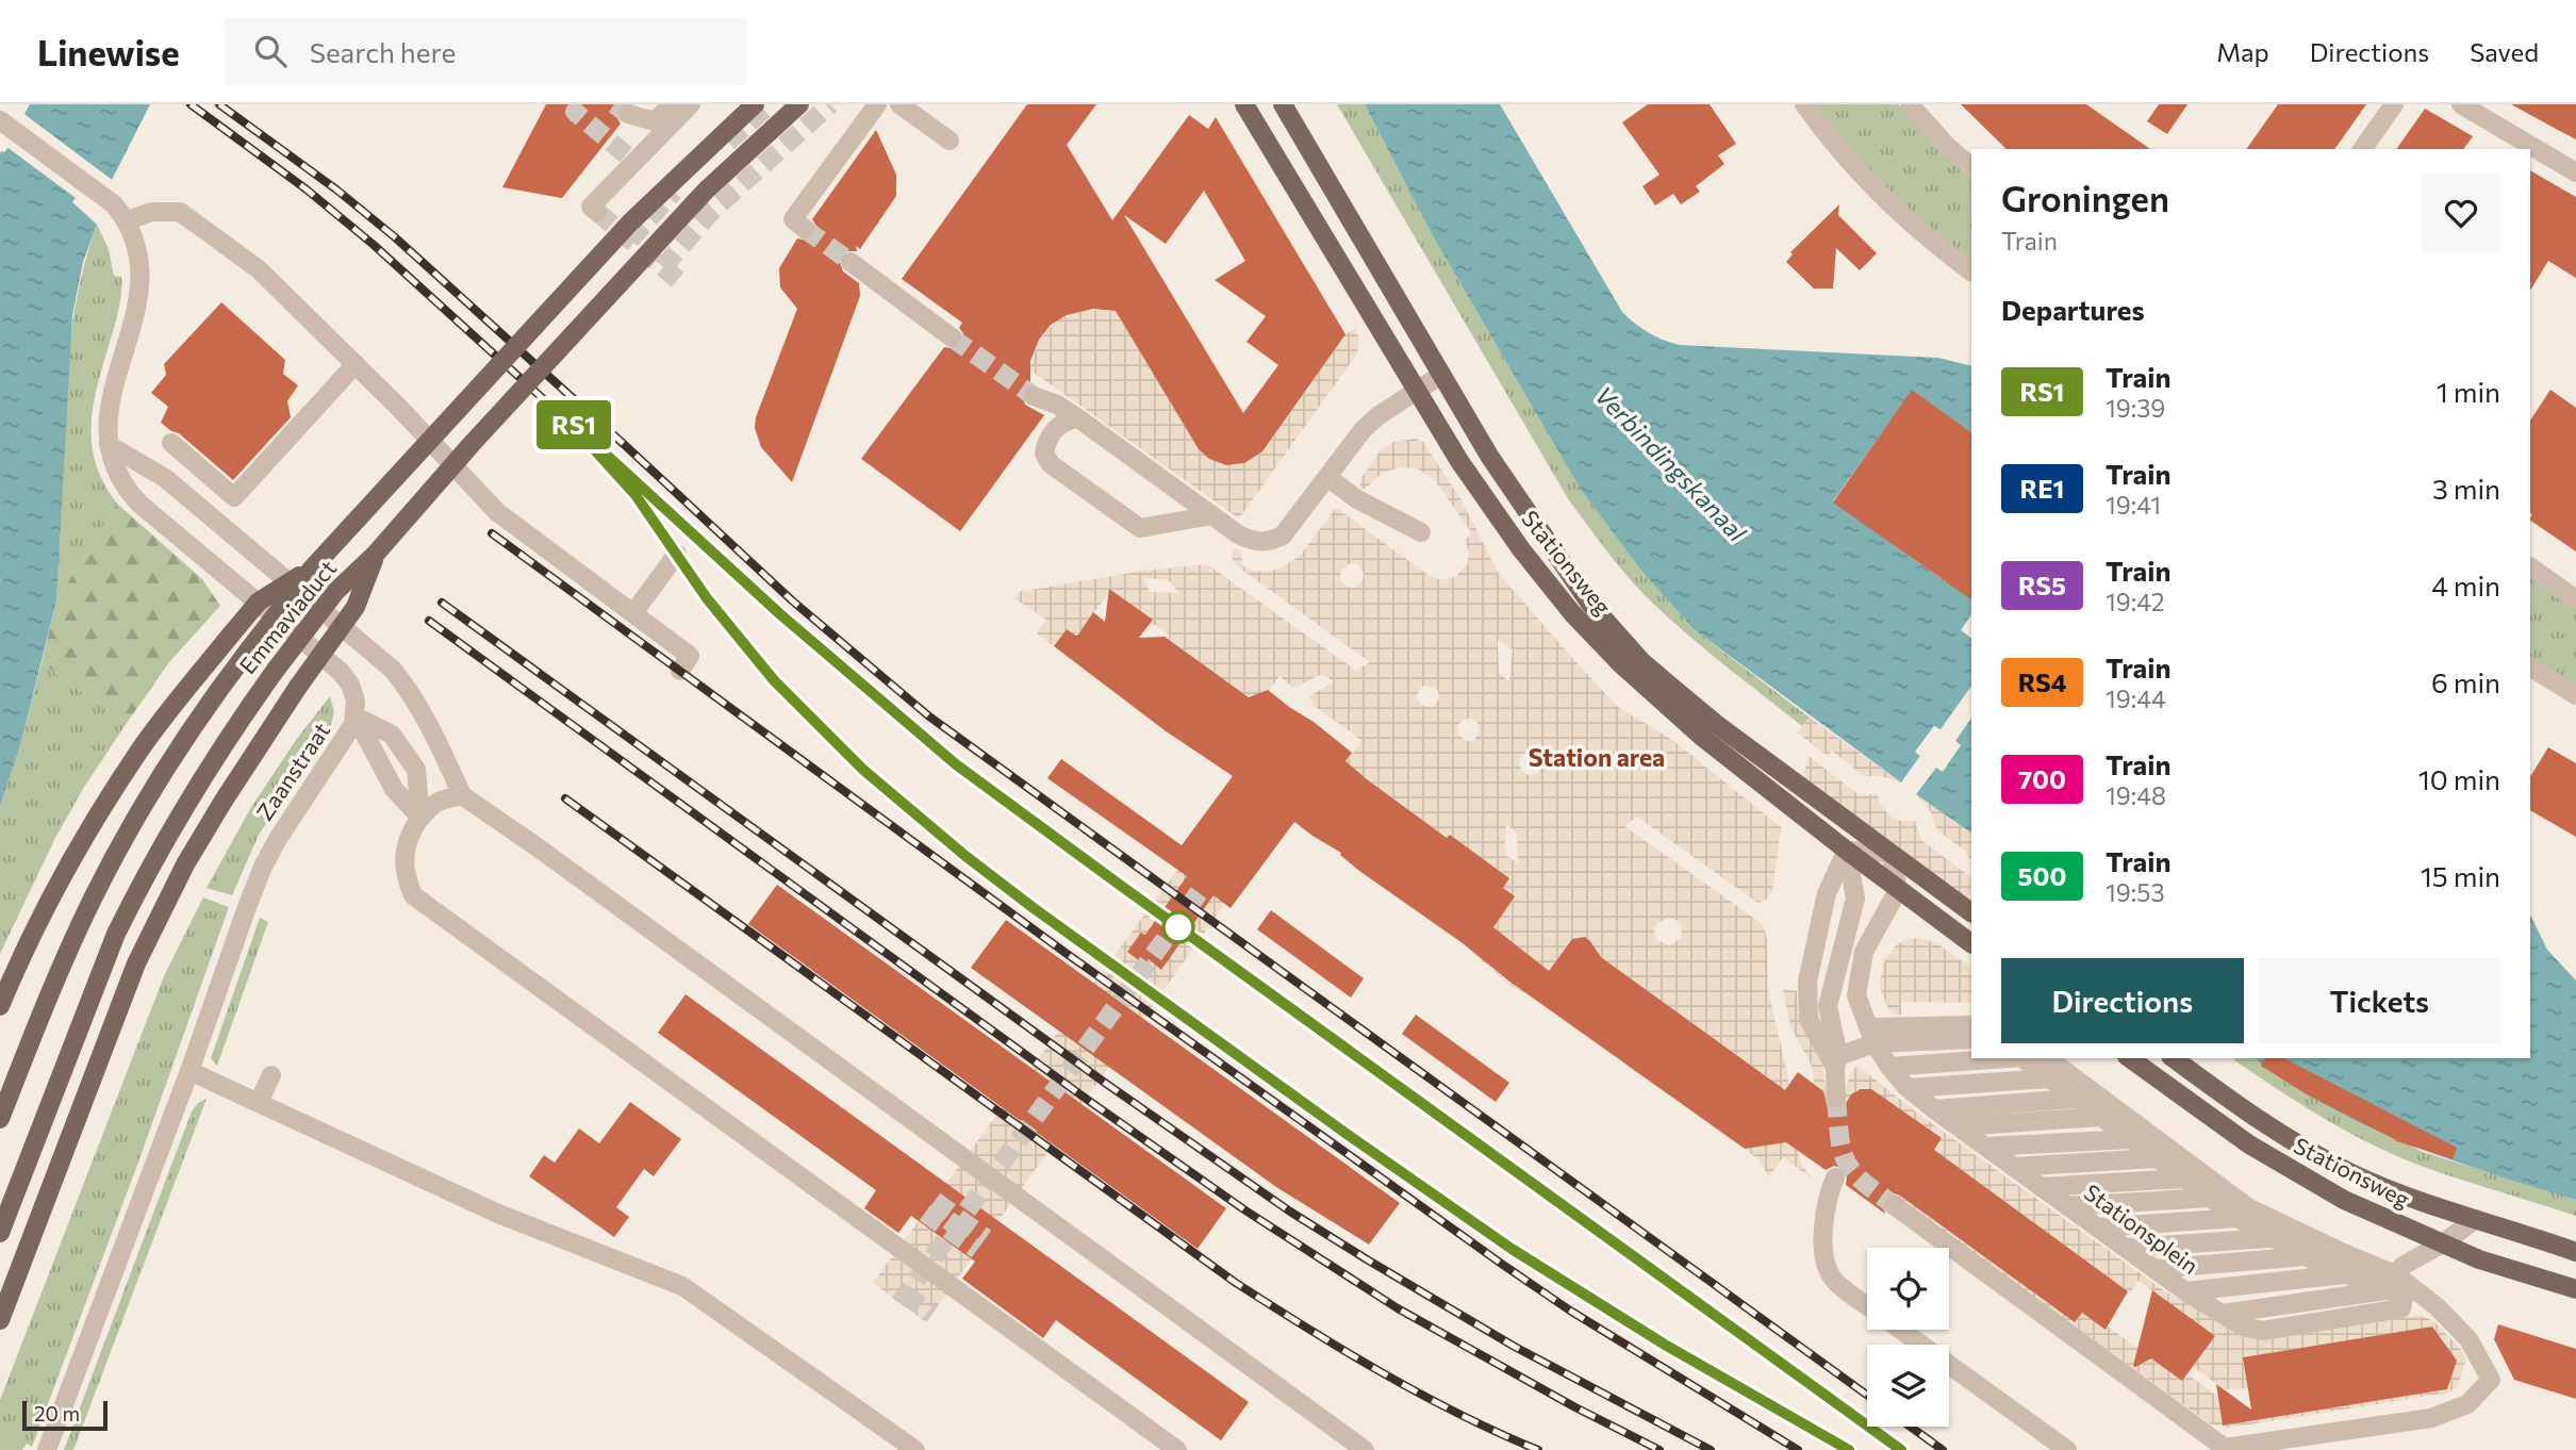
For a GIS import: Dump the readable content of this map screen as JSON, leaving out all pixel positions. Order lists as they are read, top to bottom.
{
  "streets": {
    "main road": ["Stationsweg", "Emmaviaduct"],
    "street": ["Zaanstraat", "Stationsplein"]
  },
  "crossings": [
    ["Stationsweg", "Stationsplein"]
  ],
  "districts": ["Station area"],
  "water": ["Verbindingskanaal"],
  "scale_bar": "20 m",
  "page": {
    "header": "Linewise",
    "search": "Search here",
    "nav": ["Map", "Directions", "Saved"],
    "on_map": "RS1",
    "heading": [
      ["Groningen", "Train"],
      "Departures"
    ],
    "list": [
      {
        "mark": "RS1",
        "name": "Train",
        "note": "19:39",
        "value": "1 min"
      },
      {
        "mark": "RE1",
        "name": "Train",
        "note": "19:41",
        "value": "3 min"
      },
      {
        "mark": "RS5",
        "name": "Train",
        "note": "19:42",
        "value": "4 min"
      },
      {
        "mark": "RS4",
        "name": "Train",
        "note": "19:44",
        "value": "6 min"
      },
      {
        "mark": "700",
        "name": "Train",
        "note": "19:48",
        "value": "10 min"
      },
      {
        "mark": "500",
        "name": "Train",
        "note": "19:53",
        "value": "15 min"
      }
    ],
    "buttons": ["Directions", "Tickets"],
    "scale": "20 m"
  }
}
